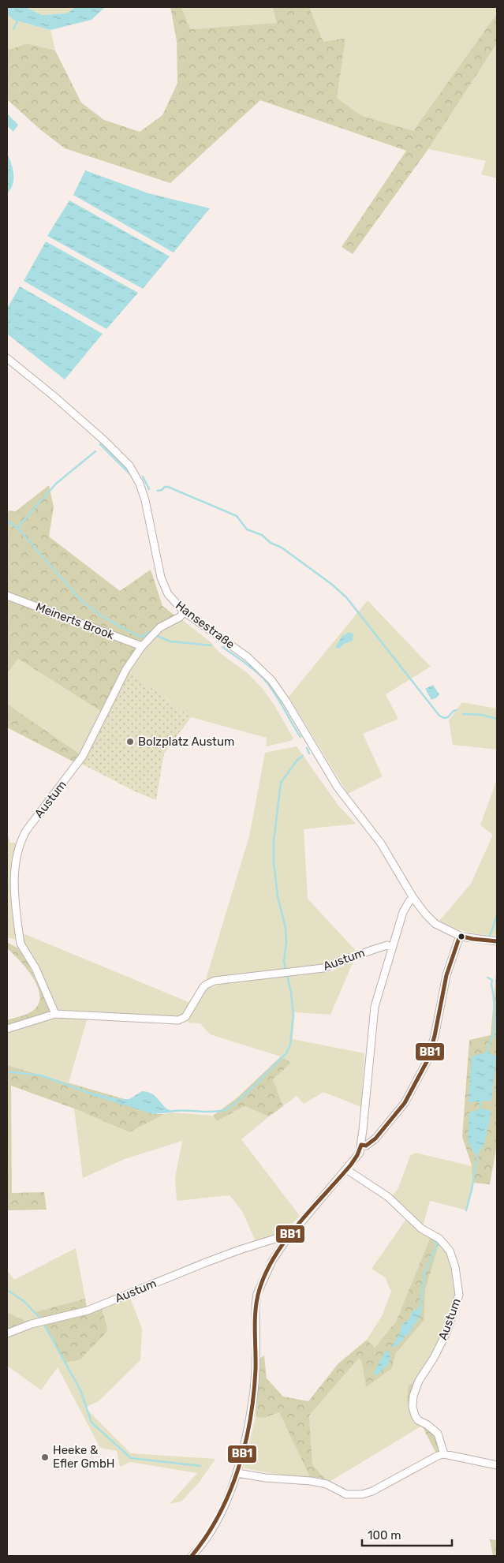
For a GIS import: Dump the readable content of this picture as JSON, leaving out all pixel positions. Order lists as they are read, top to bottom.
{
  "streets": {
    "street": ["Meinerts Brook", "Hansestraße", "Austum"]
  },
  "crossings": [
    ["Meinerts Brook", "Austum"],
    ["Hansestraße", "Austum"]
  ],
  "places": ["Bolzplatz Austum", "Heeke & Efler GmbH"],
  "lines": ["transit line BB1"],
  "scale_bar": "100 m"
}
